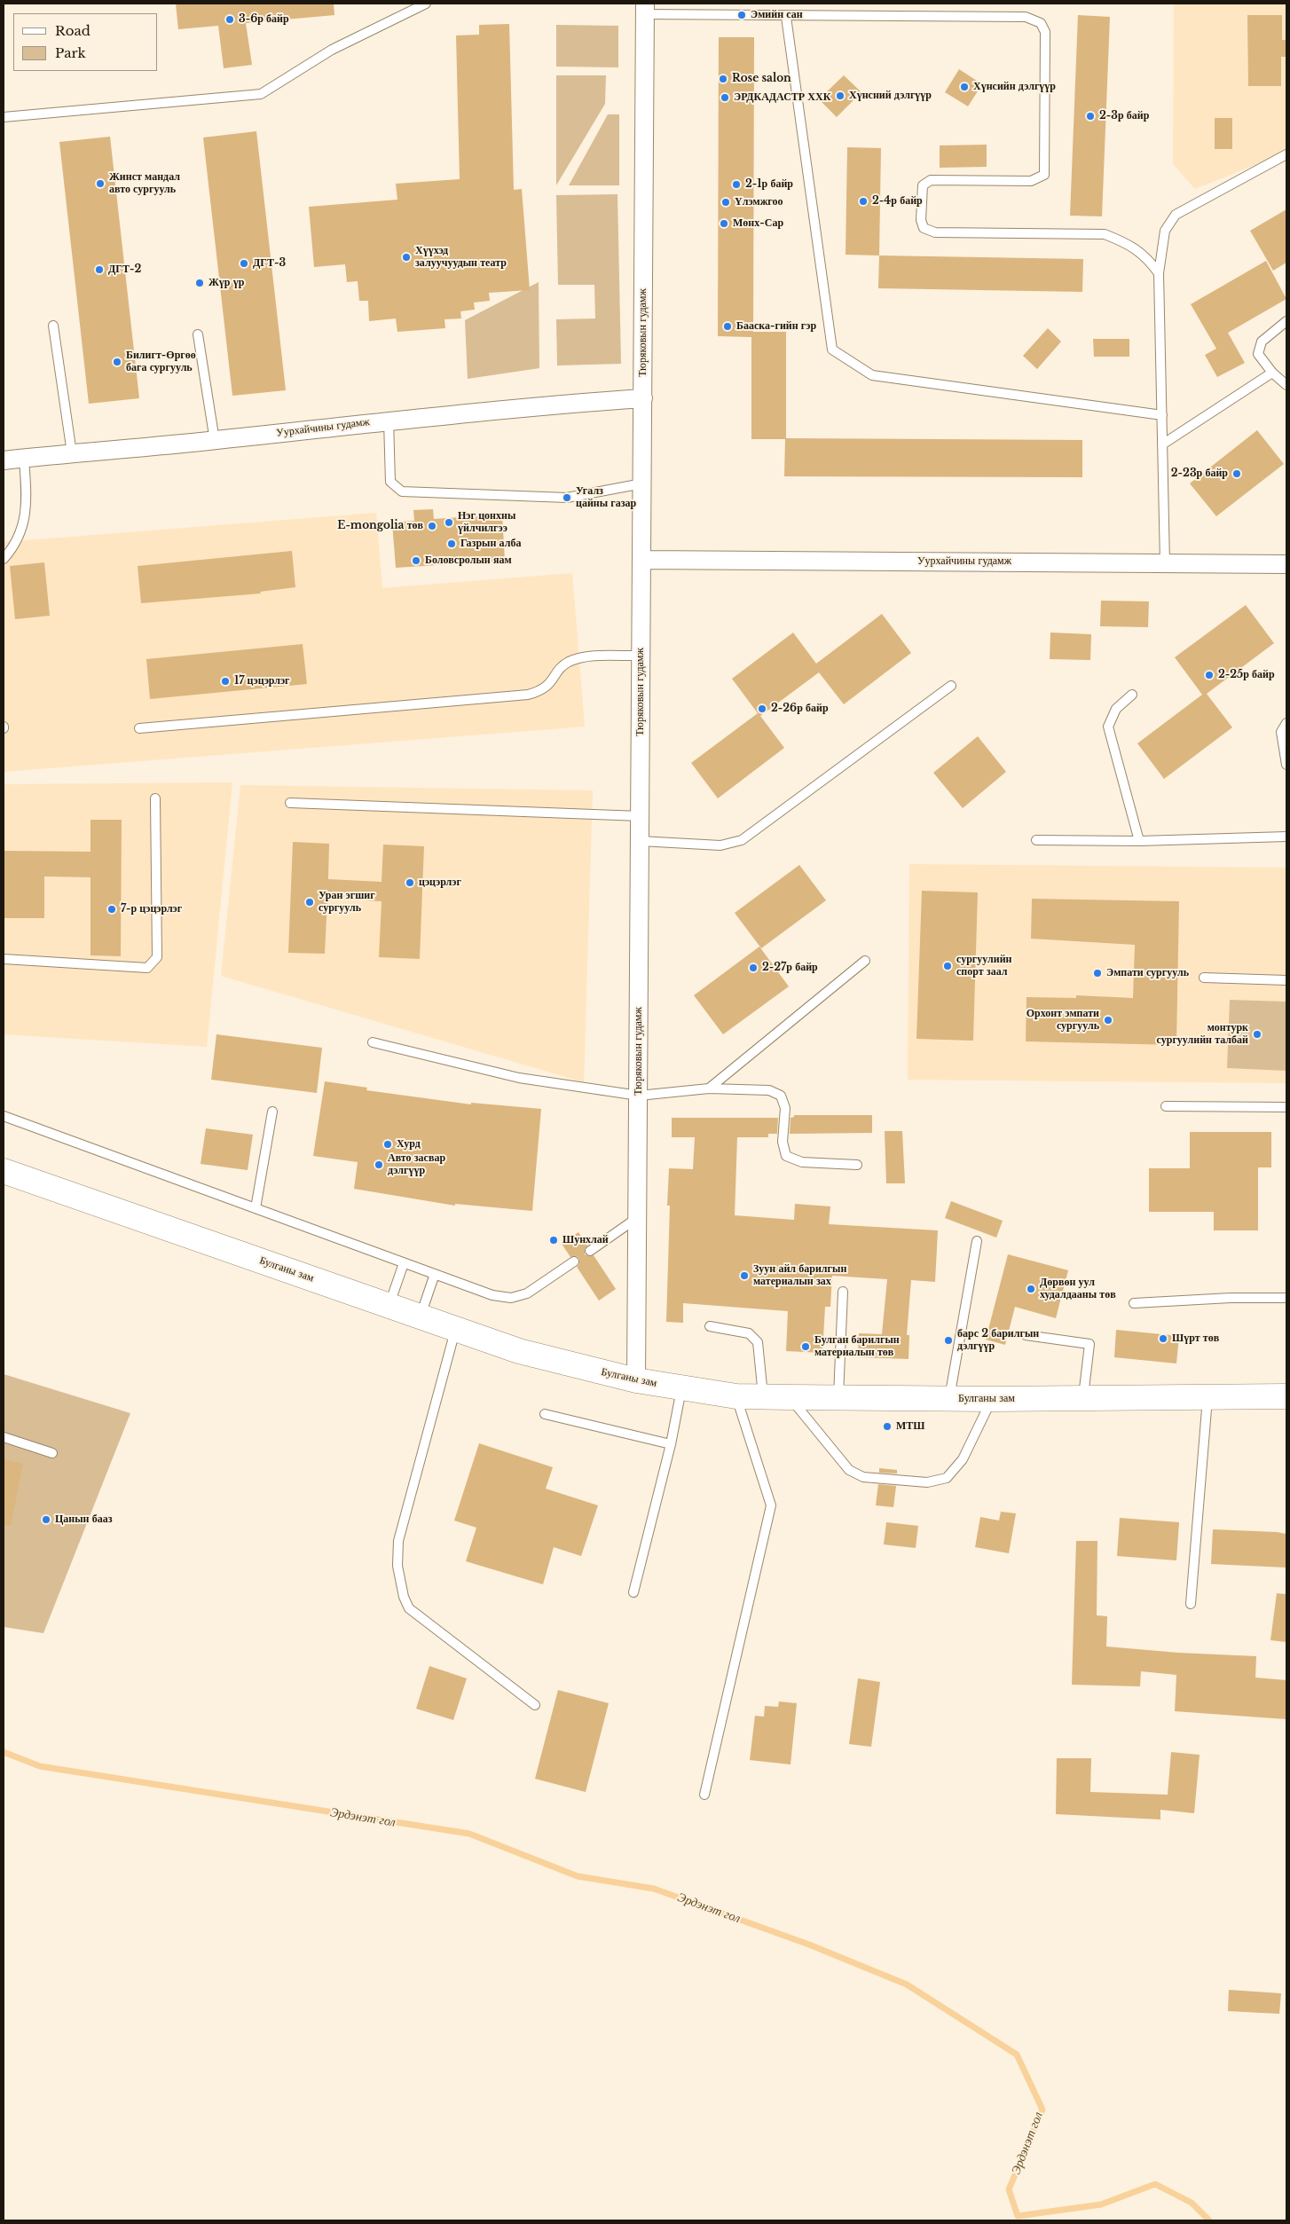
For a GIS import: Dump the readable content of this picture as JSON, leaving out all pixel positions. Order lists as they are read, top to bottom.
{
  "streets": {
    "highway": ["Булганы зам"],
    "street": ["Тюряковын гудамж", "Уурхайчины гудамж"]
  },
  "crossings": [
    ["Тюряковын гудамж", "Уурхайчины гудамж"],
    ["Тюряковын гудамж", "Булганы зам"]
  ],
  "water": ["Эрдэнэт гол"],
  "places": [
    "Эмийн сан",
    "3-6р байр",
    "Rose salon",
    "Хүнсийн дэлгүүр",
    "Хүнсний дэлгүүр",
    "ЭРДКАДАСТР ХХК",
    "2-3р байр",
    "Жинст мандал авто сургууль",
    "2-1р байр",
    "2-4р байр",
    "Үлэмжгоо",
    "Мөнх-Сар",
    "Хүүхэд залуучуудын театр",
    "ДГТ-3",
    "ДГТ-2",
    "Жүр үр",
    "Бааска-гийн гэр",
    "Билигт-Өргөө бага сургууль",
    "2-23р байр",
    "Угалз цайны газар",
    "Нэг цонхны үйлчилгээ",
    "E-mongolia төв",
    "Газрын алба",
    "Боловсролын яам",
    "2-25р байр",
    "17 цэцэрлэг",
    "2-26р байр",
    "цэцэрлэг",
    "Уран эгшиг сургууль",
    "7-р цэцэрлэг",
    "сургуулийн спорт заал",
    "2-27р байр",
    "Эмпати сургууль",
    "Орхонт эмпати сургууль",
    "монтурк сургуулийн талбай",
    "Хурд",
    "Авто засвар дэлгүүр",
    "Шунхлай",
    "Зуун айл барилгын материалын зах",
    "Дөрвөн уул худалдааны төв",
    "Шүрт төв",
    "барс 2 барилгын дэлгүүр",
    "Булган барилгын материалын төв",
    "МТШ",
    "Цанын бааз"
  ],
  "legend": ["Road", "Park"]
}
